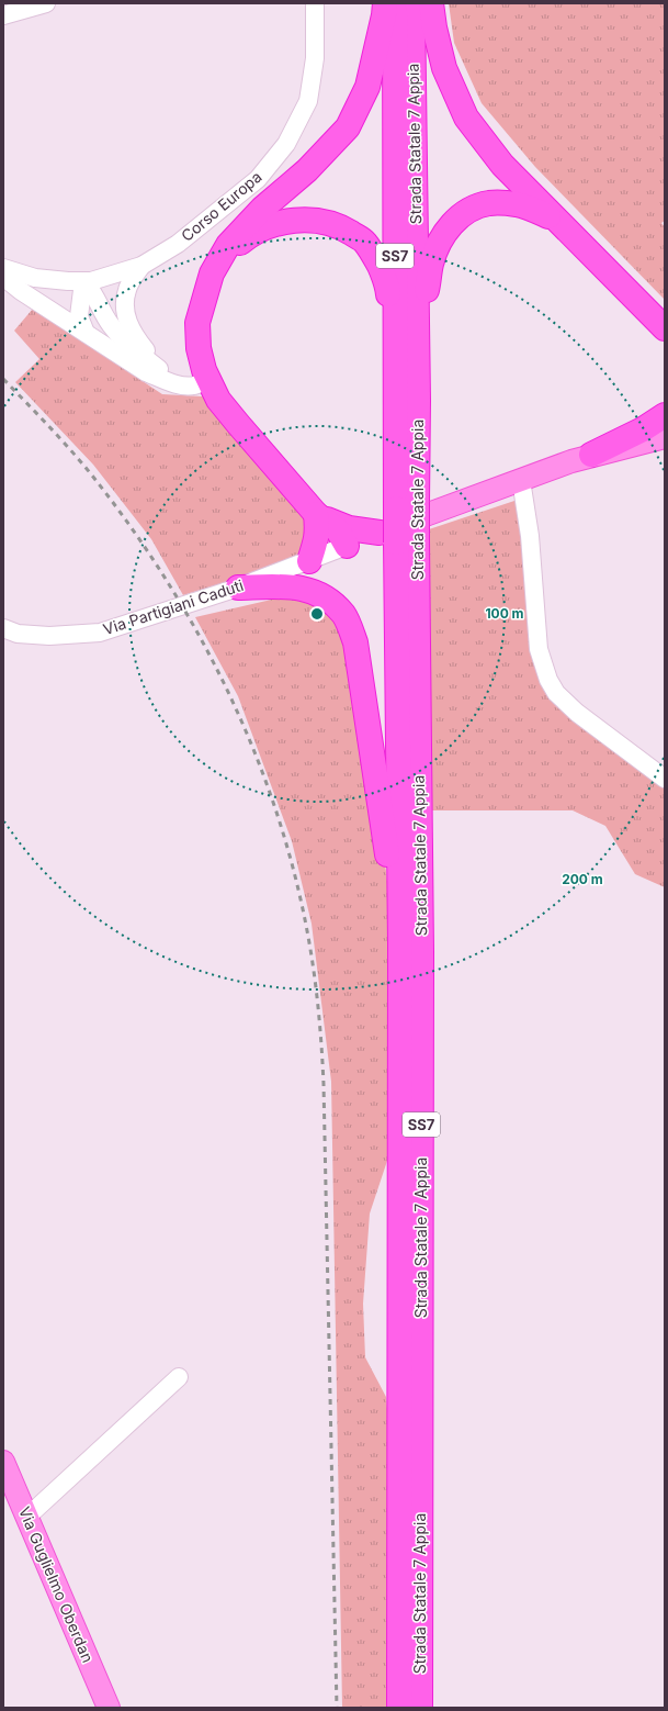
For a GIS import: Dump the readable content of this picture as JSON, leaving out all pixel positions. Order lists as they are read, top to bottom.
{
  "streets": {
    "highway": ["Strada Statale 7 Appia", "SS7"],
    "main road": ["Via Guglielmo Oberdan"],
    "street": ["Corso Europa", "Via Partigiani Caduti"]
  },
  "rings": ["100 m", "200 m"]
}
